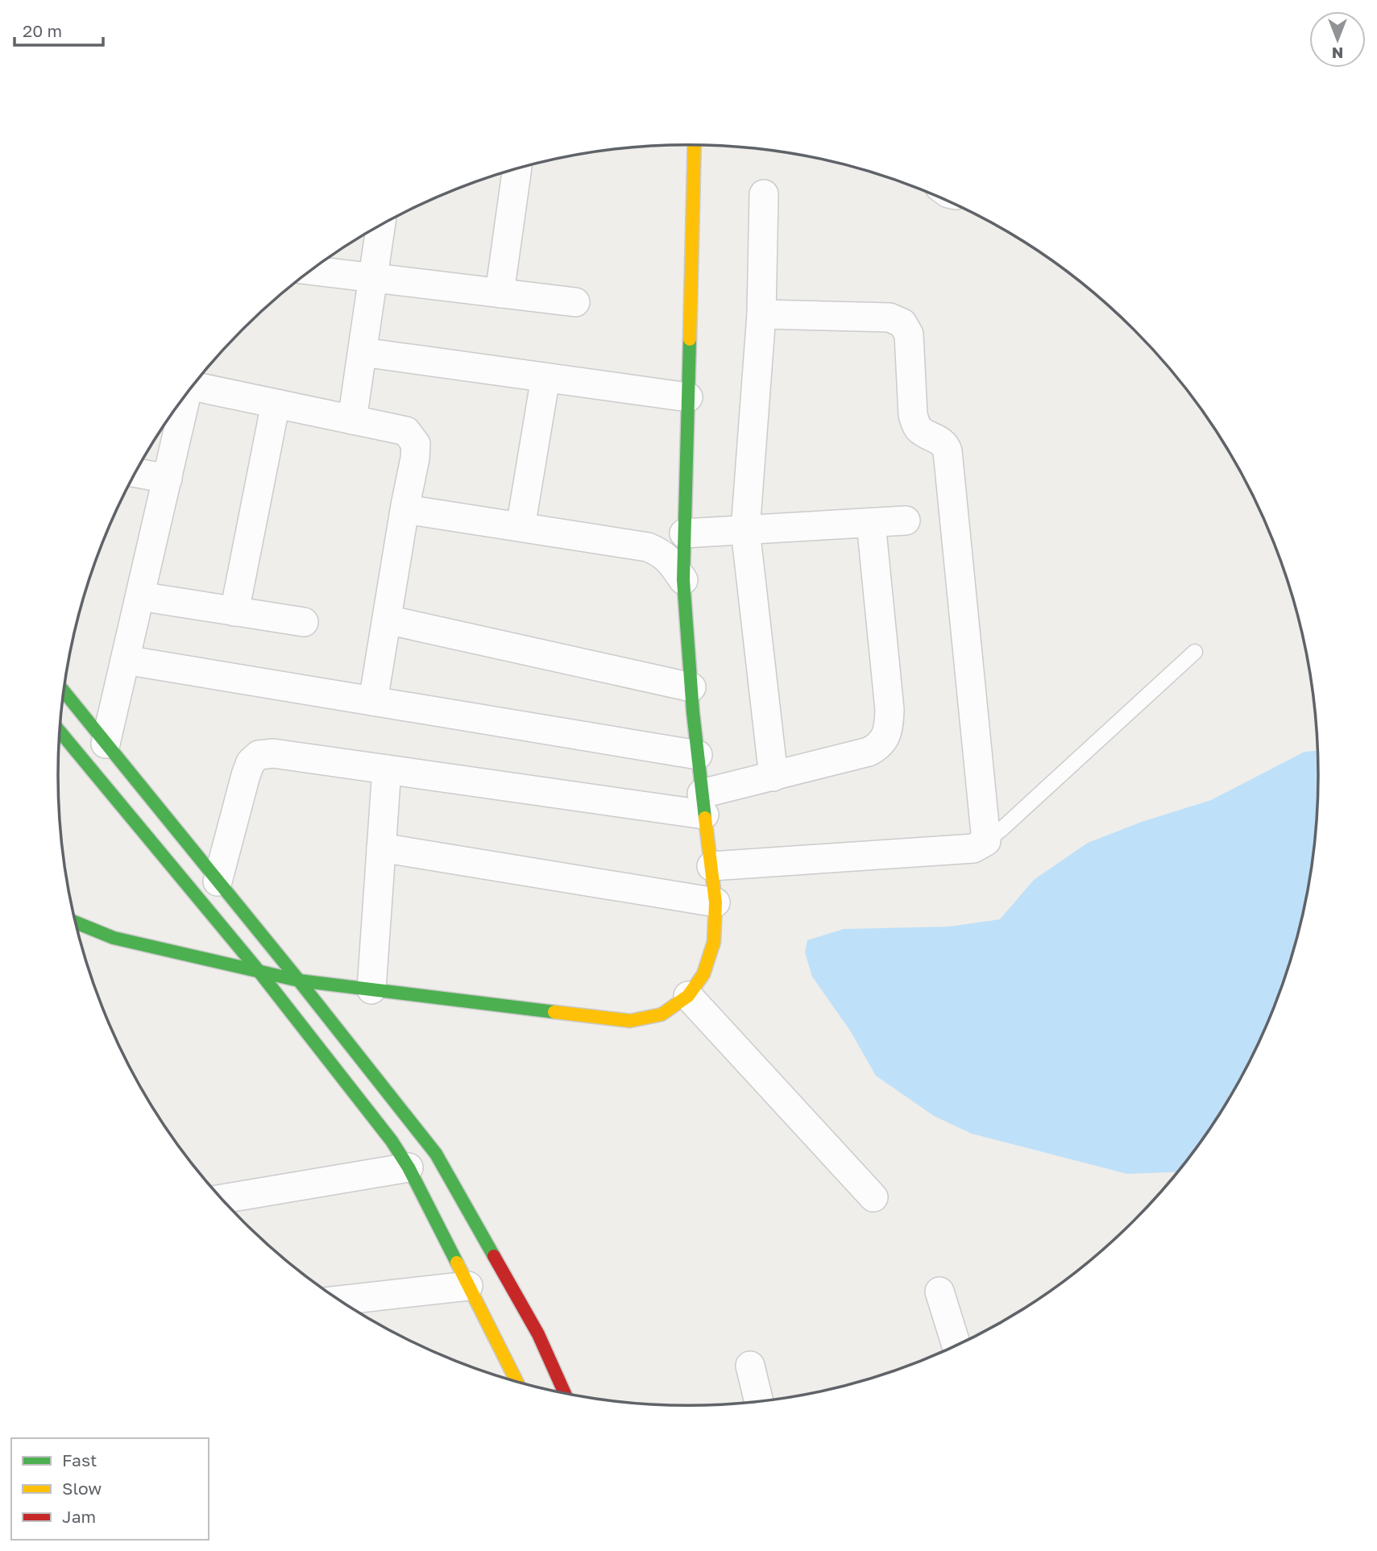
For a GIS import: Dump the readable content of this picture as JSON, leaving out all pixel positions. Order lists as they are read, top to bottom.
{
  "legend": ["Fast", "Slow", "Jam"],
  "scale_bar": "20 m",
  "north": "bottom"
}
